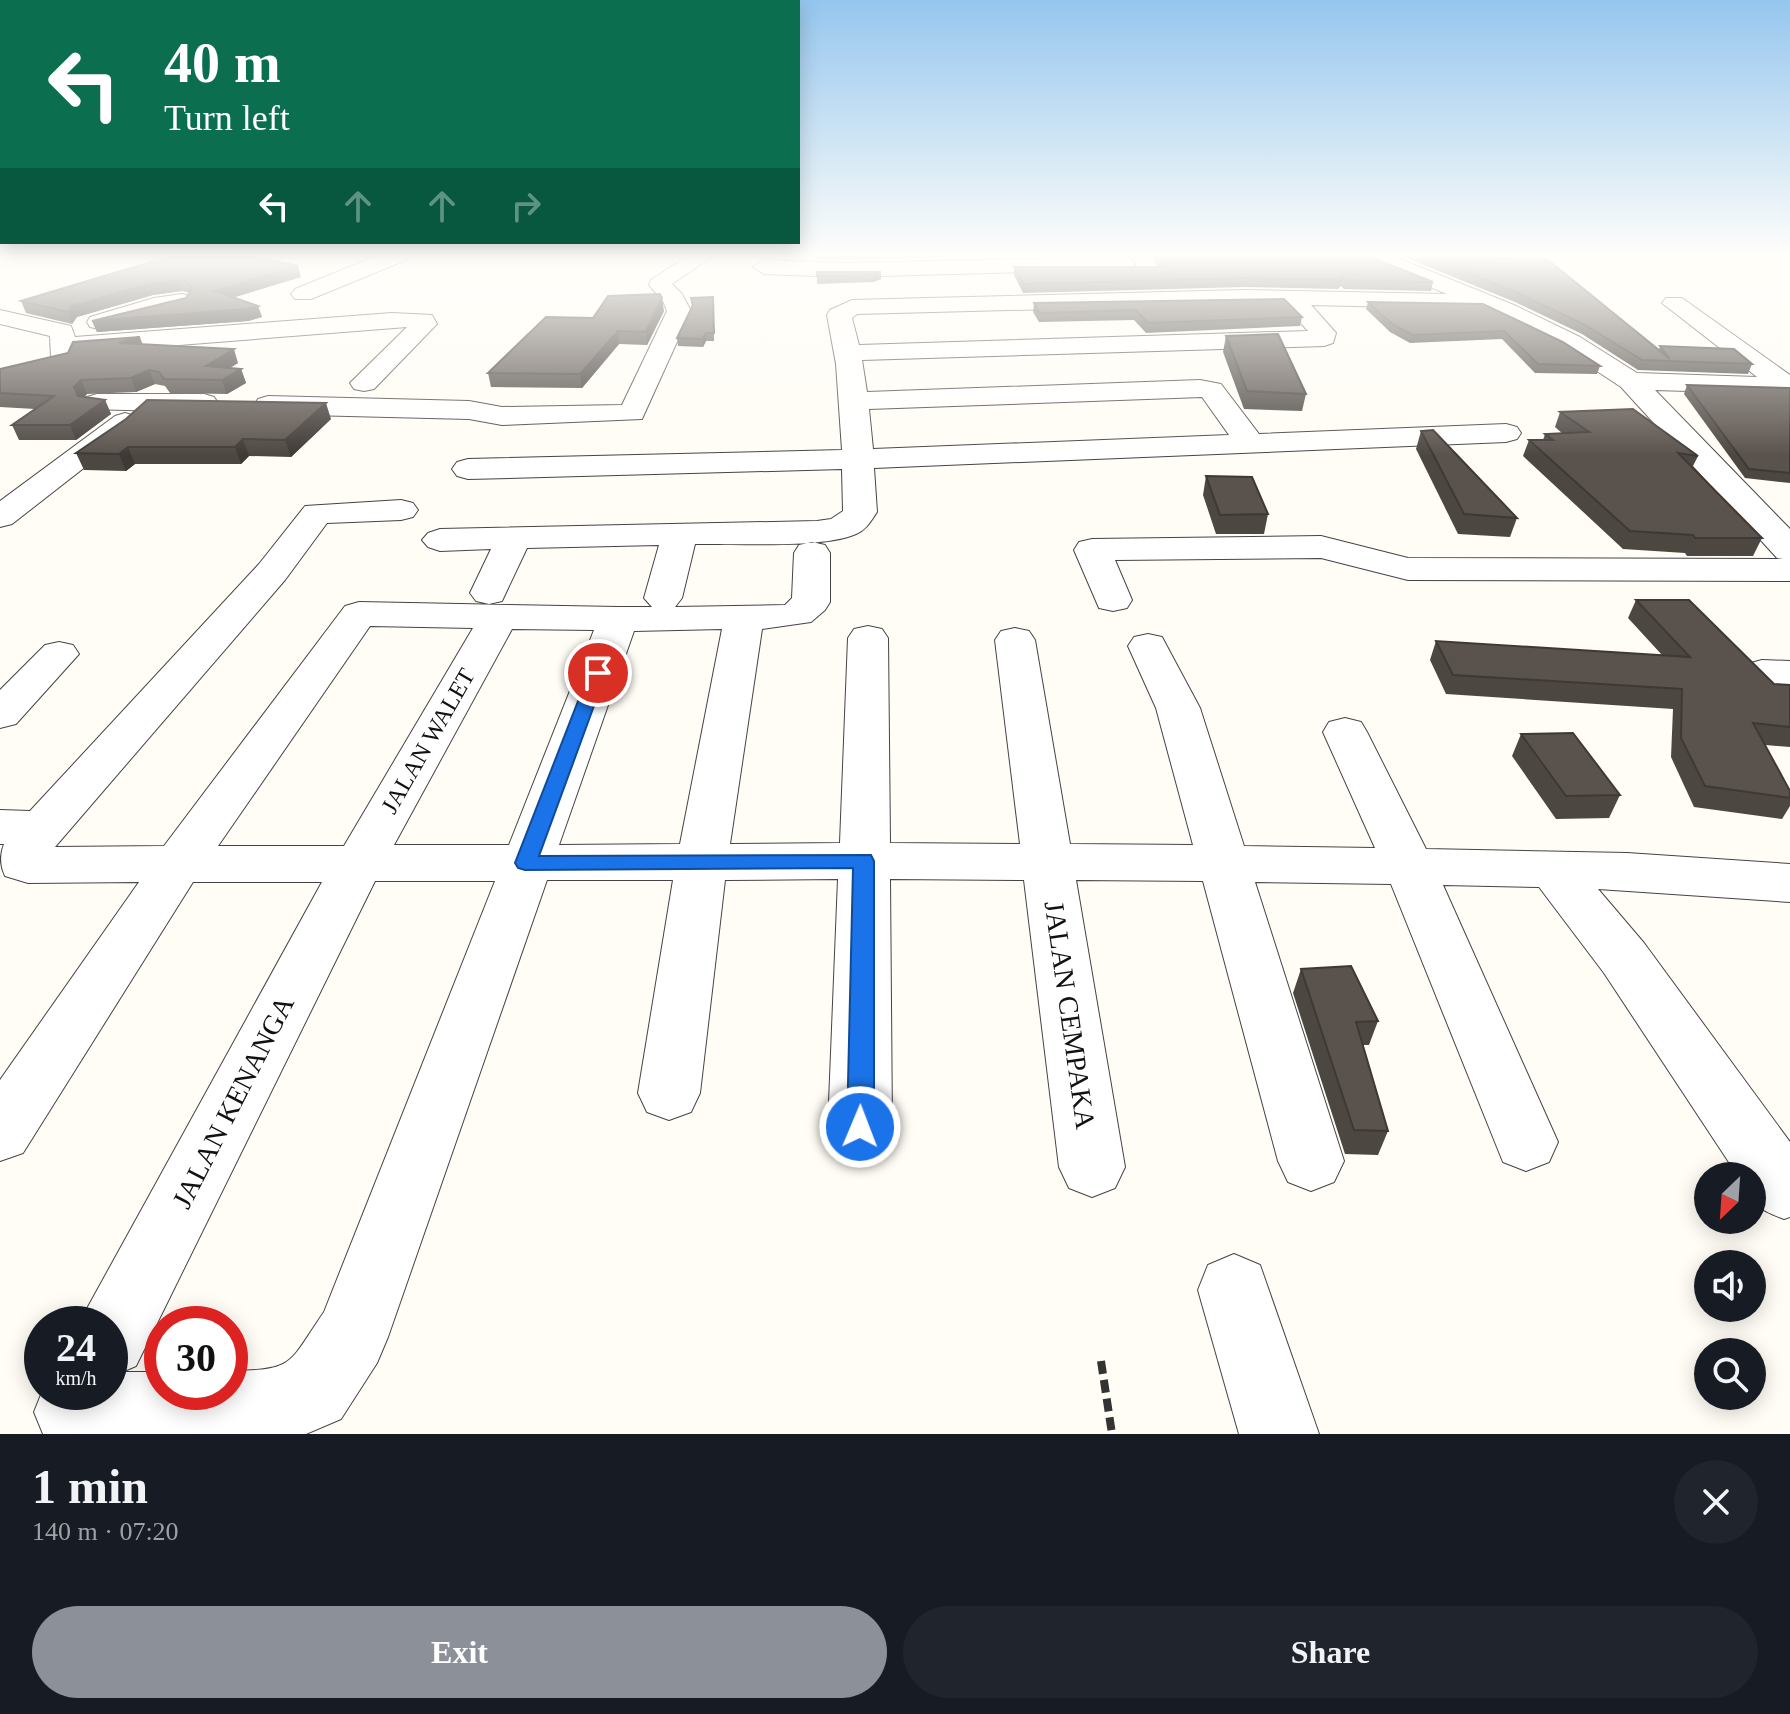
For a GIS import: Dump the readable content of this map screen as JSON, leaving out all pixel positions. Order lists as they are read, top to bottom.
{
  "streets": {
    "street": ["JALAN WALET", "JALAN CEMPAKA", "JALAN KENANGA"]
  },
  "crossings": [
    ["JALAN WALET", "JALAN KENANGA"]
  ],
  "north": "bottom left",
  "page": {
    "turn": ["40 m", "Turn left"],
    "speed": "24 km/h",
    "limit": "30",
    "heading": ["1 min", "140 m · 07:20"],
    "buttons": ["Exit", "Share"]
  }
}
